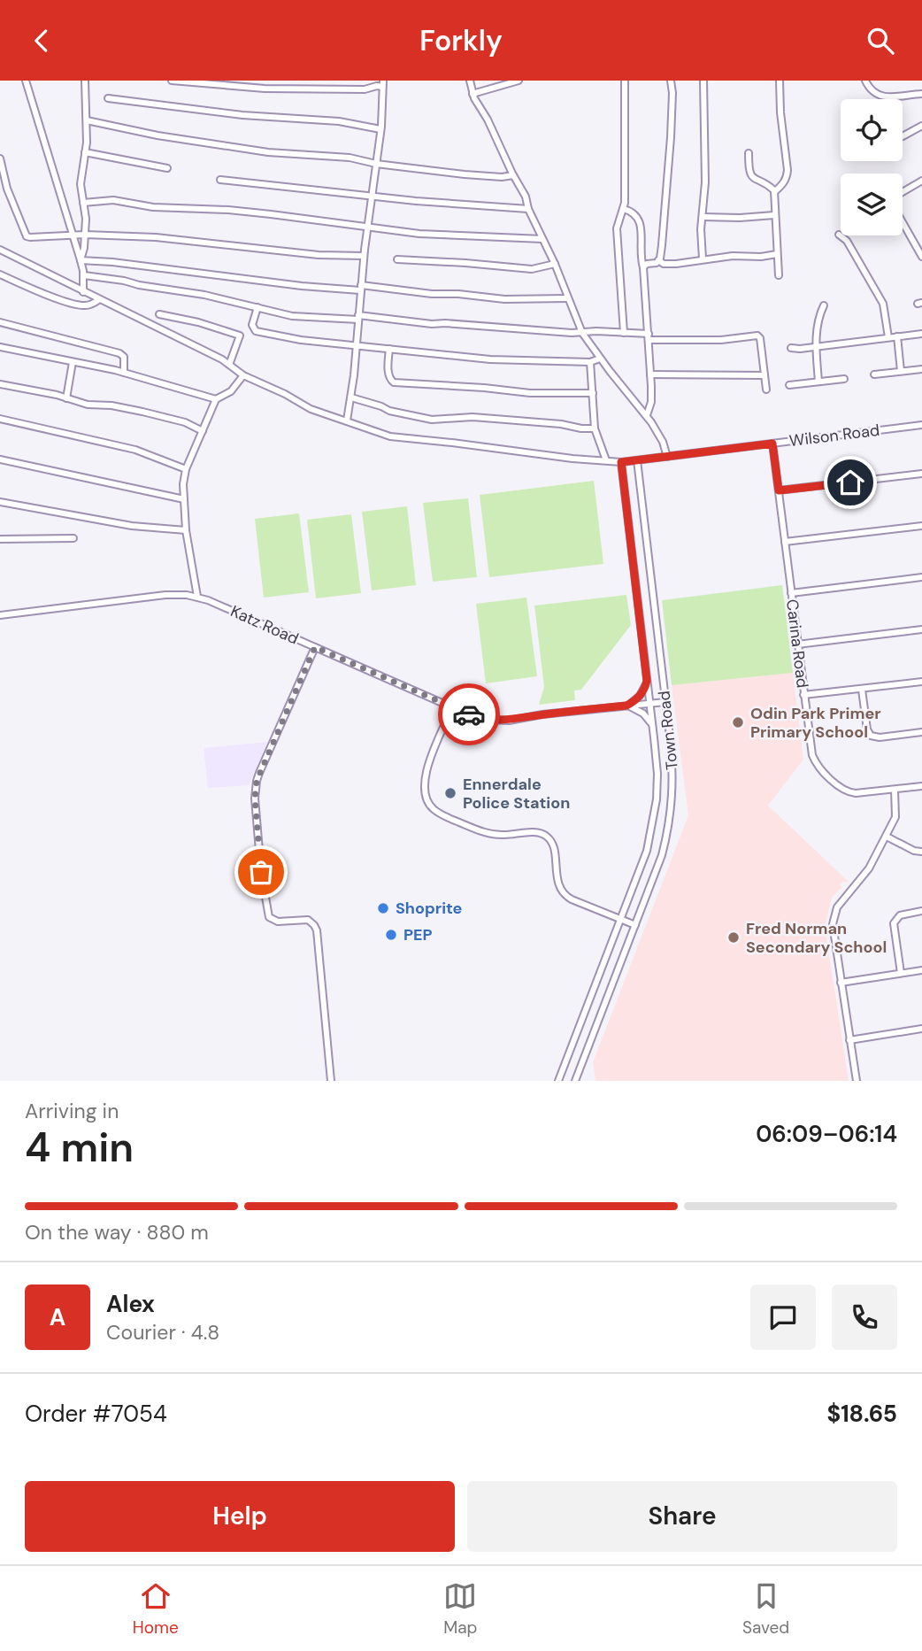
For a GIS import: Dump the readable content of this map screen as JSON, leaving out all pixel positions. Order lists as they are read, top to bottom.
{
  "streets": {
    "street": [
      "Wilson Road",
      "Katz Road",
      "Carina Road",
      "Town Road"
    ]
  },
  "crossings": [
    ["Wilson Road", "Carina Road"],
    ["Wilson Road", "Town Road"],
    ["Katz Road", "Town Road"]
  ],
  "places": [
    "Odin Park Primer Primary School",
    "Ennerdale Police Station",
    "Shoprite",
    "PEP",
    "Fred Norman Secondary School"
  ],
  "page": {
    "header": "Forkly",
    "heading": ["4 min", "Arriving in", "06:09–06:14"],
    "panel": [
      "Alex",
      "Courier · 4.8",
      "Order #7054",
      "$18.65"
    ],
    "bar": "On the way · 880 m",
    "round": "A",
    "buttons": ["Help", "Share"],
    "tabs": ["Home", "Map", "Saved"]
  }
}
